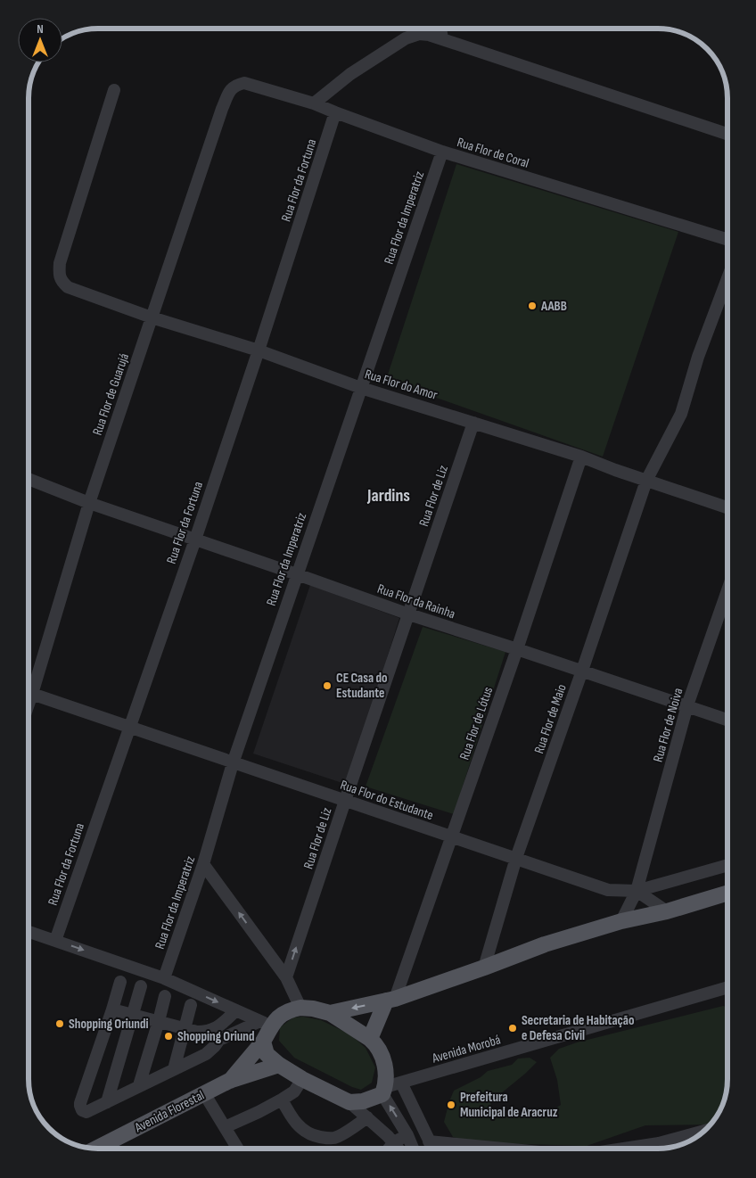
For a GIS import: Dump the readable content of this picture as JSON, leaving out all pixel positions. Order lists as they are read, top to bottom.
{
  "streets": {
    "main road": ["Avenida Florestal"],
    "street": [
      "Rua Flor de Coral",
      "Rua Flor da Fortuna",
      "Rua Flor da Imperatriz",
      "Rua Flor do Amor",
      "Rua Flor de Guarujá",
      "Rua Flor de Liz",
      "Rua Flor da Rainha",
      "Rua Flor de Maio",
      "Rua Flor de Lótus",
      "Rua Flor de Noiva",
      "Rua Flor do Estudante",
      "Avenida Morobá"
    ]
  },
  "crossings": [
    ["Rua Flor de Coral", "Rua Flor da Fortuna"],
    ["Rua Flor de Coral", "Rua Flor da Imperatriz"],
    ["Rua Flor de Coral", "Rua Flor de Guarujá"],
    ["Rua Flor da Fortuna", "Rua Flor do Amor"],
    ["Rua Flor da Fortuna", "Rua Flor da Rainha"],
    ["Rua Flor da Fortuna", "Rua Flor do Estudante"],
    ["Rua Flor da Imperatriz", "Rua Flor do Amor"],
    ["Rua Flor da Imperatriz", "Rua Flor da Rainha"],
    ["Rua Flor da Imperatriz", "Rua Flor do Estudante"],
    ["Rua Flor do Amor", "Rua Flor de Guarujá"],
    ["Rua Flor do Amor", "Rua Flor de Liz"],
    ["Rua Flor do Amor", "Rua Flor de Maio"],
    ["Rua Flor do Amor", "Rua Flor de Lótus"],
    ["Rua Flor de Guarujá", "Rua Flor da Rainha"],
    ["Rua Flor de Liz", "Rua Flor da Rainha"],
    ["Rua Flor de Liz", "Rua Flor do Estudante"],
    ["Rua Flor da Rainha", "Rua Flor de Maio"],
    ["Rua Flor da Rainha", "Rua Flor de Lótus"],
    ["Rua Flor da Rainha", "Rua Flor de Noiva"],
    ["Rua Flor de Maio", "Rua Flor do Estudante"],
    ["Rua Flor de Lótus", "Rua Flor do Estudante"],
    ["Rua Flor de Noiva", "Rua Flor do Estudante"]
  ],
  "districts": ["Jardins"],
  "places": [
    "AABB",
    "CE Casa do Estudante",
    "Shopping Oriundi",
    "Secretaria de Habitação e Defesa Civil",
    "Shopping Oriund",
    "Prefeitura Municipal de Aracruz"
  ],
  "north": "top"
}
